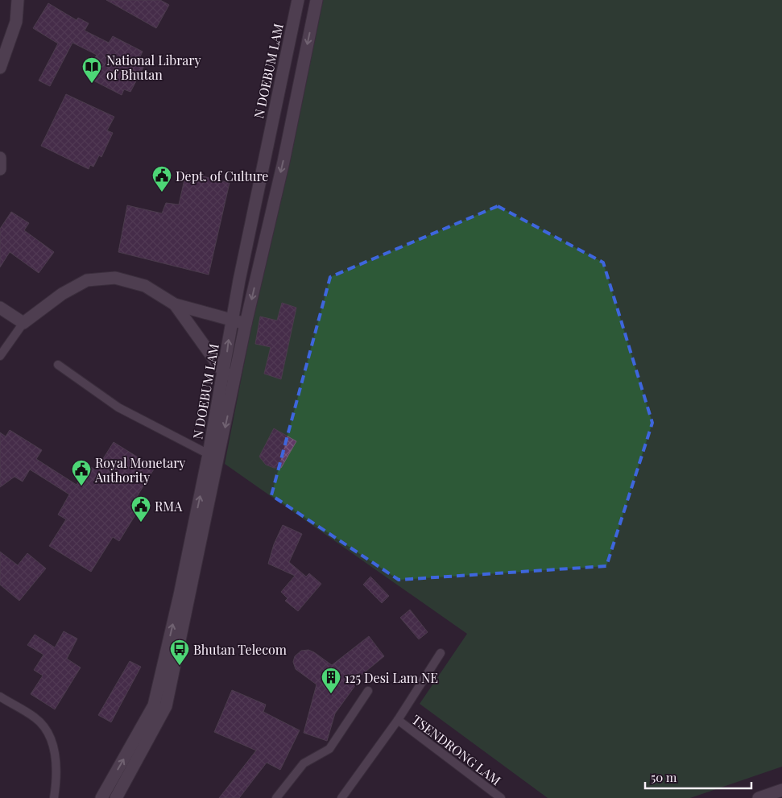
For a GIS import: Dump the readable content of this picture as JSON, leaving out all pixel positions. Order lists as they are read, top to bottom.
{
  "streets": {
    "main road": ["N DOEBUM LAM"],
    "lane": ["TSENDRONG LAM"]
  },
  "places": {
    "library": ["National Library of Bhutan"],
    "public building": ["Dept. of Culture", "Royal Monetary Authority", "RMA"],
    "bus stop": ["Bhutan Telecom"],
    "building": ["125 Desi Lam NE"]
  },
  "scale_bar": "50 m"
}
